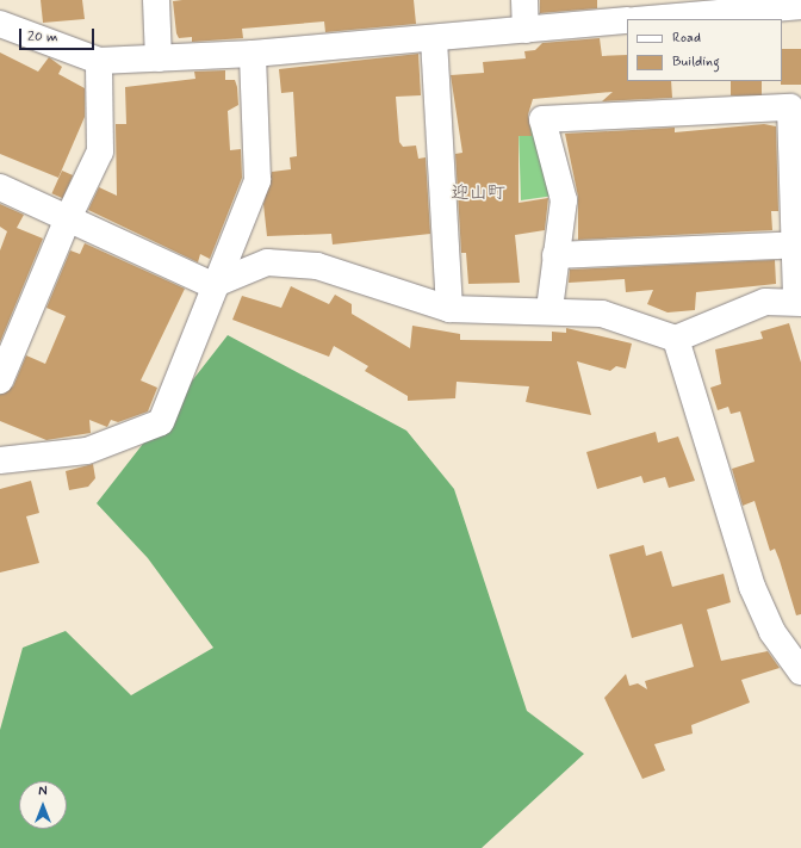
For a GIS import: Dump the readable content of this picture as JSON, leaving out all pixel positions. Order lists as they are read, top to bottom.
{
  "districts": ["迎山町"],
  "legend": ["Road", "Building"],
  "scale_bar": "20 m",
  "north": "top"
}
